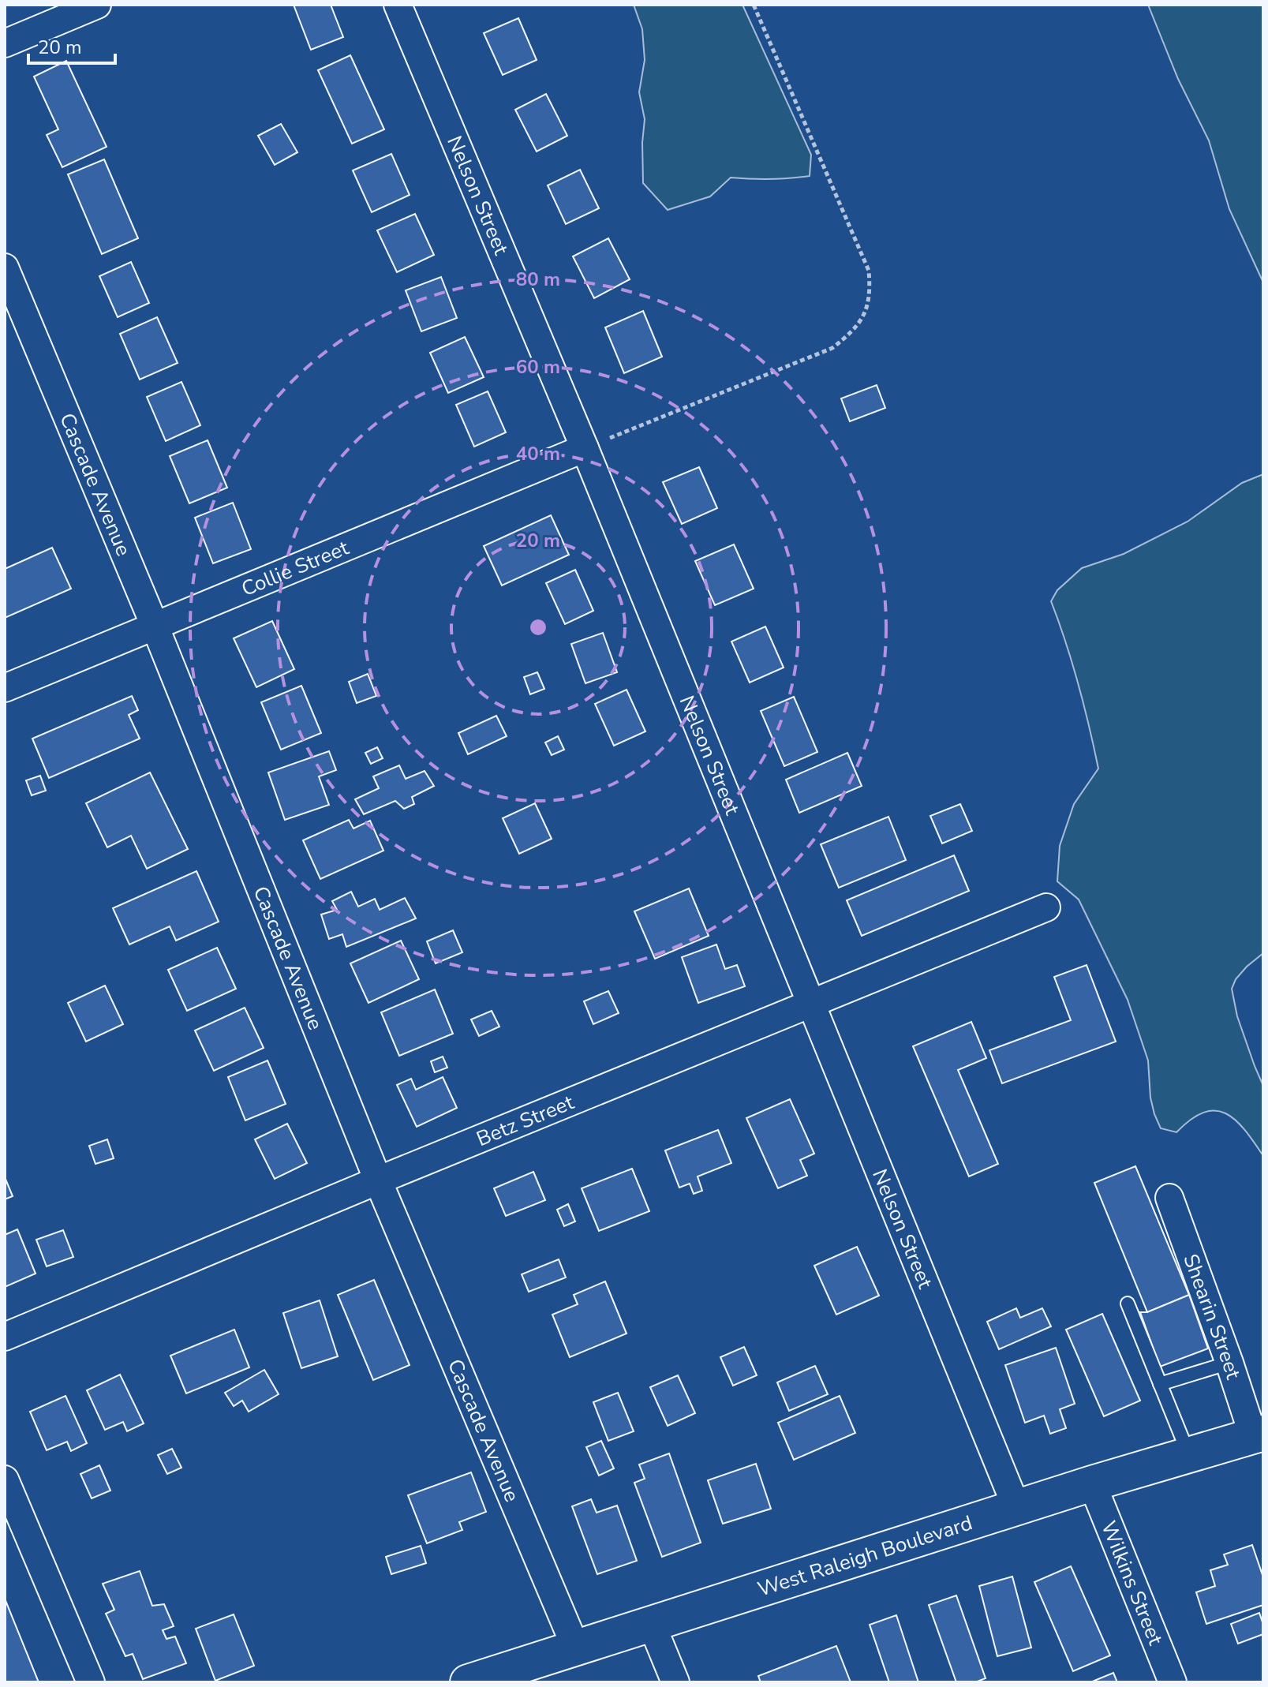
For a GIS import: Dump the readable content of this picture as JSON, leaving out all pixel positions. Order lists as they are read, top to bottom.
{
  "streets": {
    "main road": ["West Raleigh Boulevard"],
    "street": [
      "Nelson Street",
      "Cascade Avenue",
      "Collie Street",
      "Betz Street",
      "Shearin Street",
      "Wilkins Street"
    ]
  },
  "crossings": [
    ["Nelson Street", "Collie Street"],
    ["Nelson Street", "Betz Street"],
    ["Nelson Street", "West Raleigh Boulevard"],
    ["Cascade Avenue", "Collie Street"],
    ["Cascade Avenue", "Betz Street"],
    ["Cascade Avenue", "West Raleigh Boulevard"],
    ["Shearin Street", "West Raleigh Boulevard"],
    ["West Raleigh Boulevard", "Wilkins Street"]
  ],
  "scale_bar": "20 m",
  "rings": [
    "80 m",
    "60 m",
    "40 m",
    "20 m"
  ]
}
